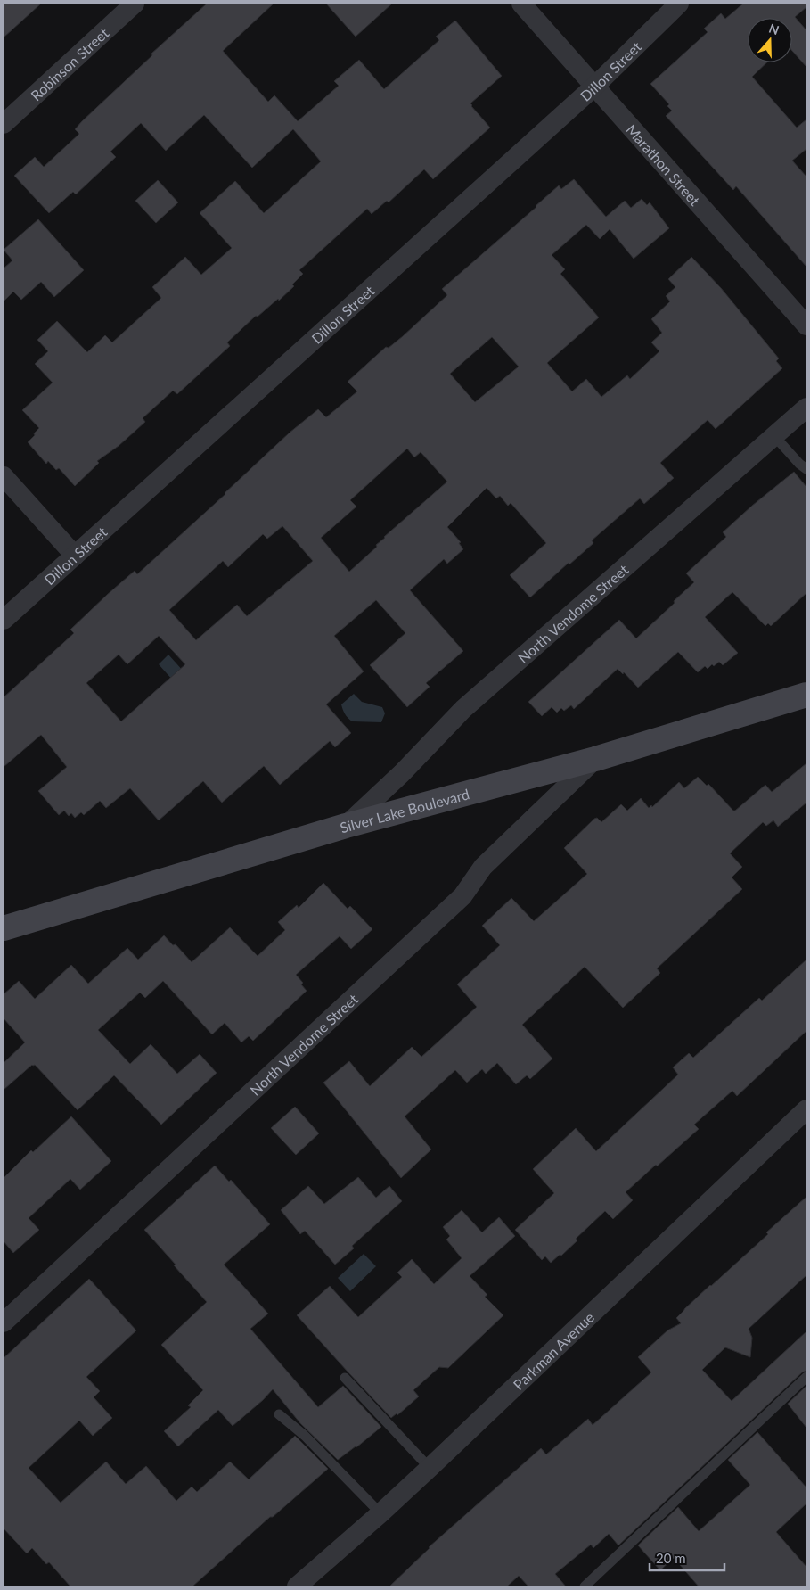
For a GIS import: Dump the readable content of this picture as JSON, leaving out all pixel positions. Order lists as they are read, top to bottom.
{
  "streets": {
    "main road": ["Silver Lake Boulevard"],
    "street": [
      "Robinson Street",
      "Dillon Street",
      "Marathon Street",
      "North Vendome Street",
      "Parkman Avenue"
    ]
  },
  "crossings": [
    ["Dillon Street", "Marathon Street"],
    ["North Vendome Street", "Silver Lake Boulevard"]
  ],
  "scale_bar": "20 m",
  "north": "top"
}
